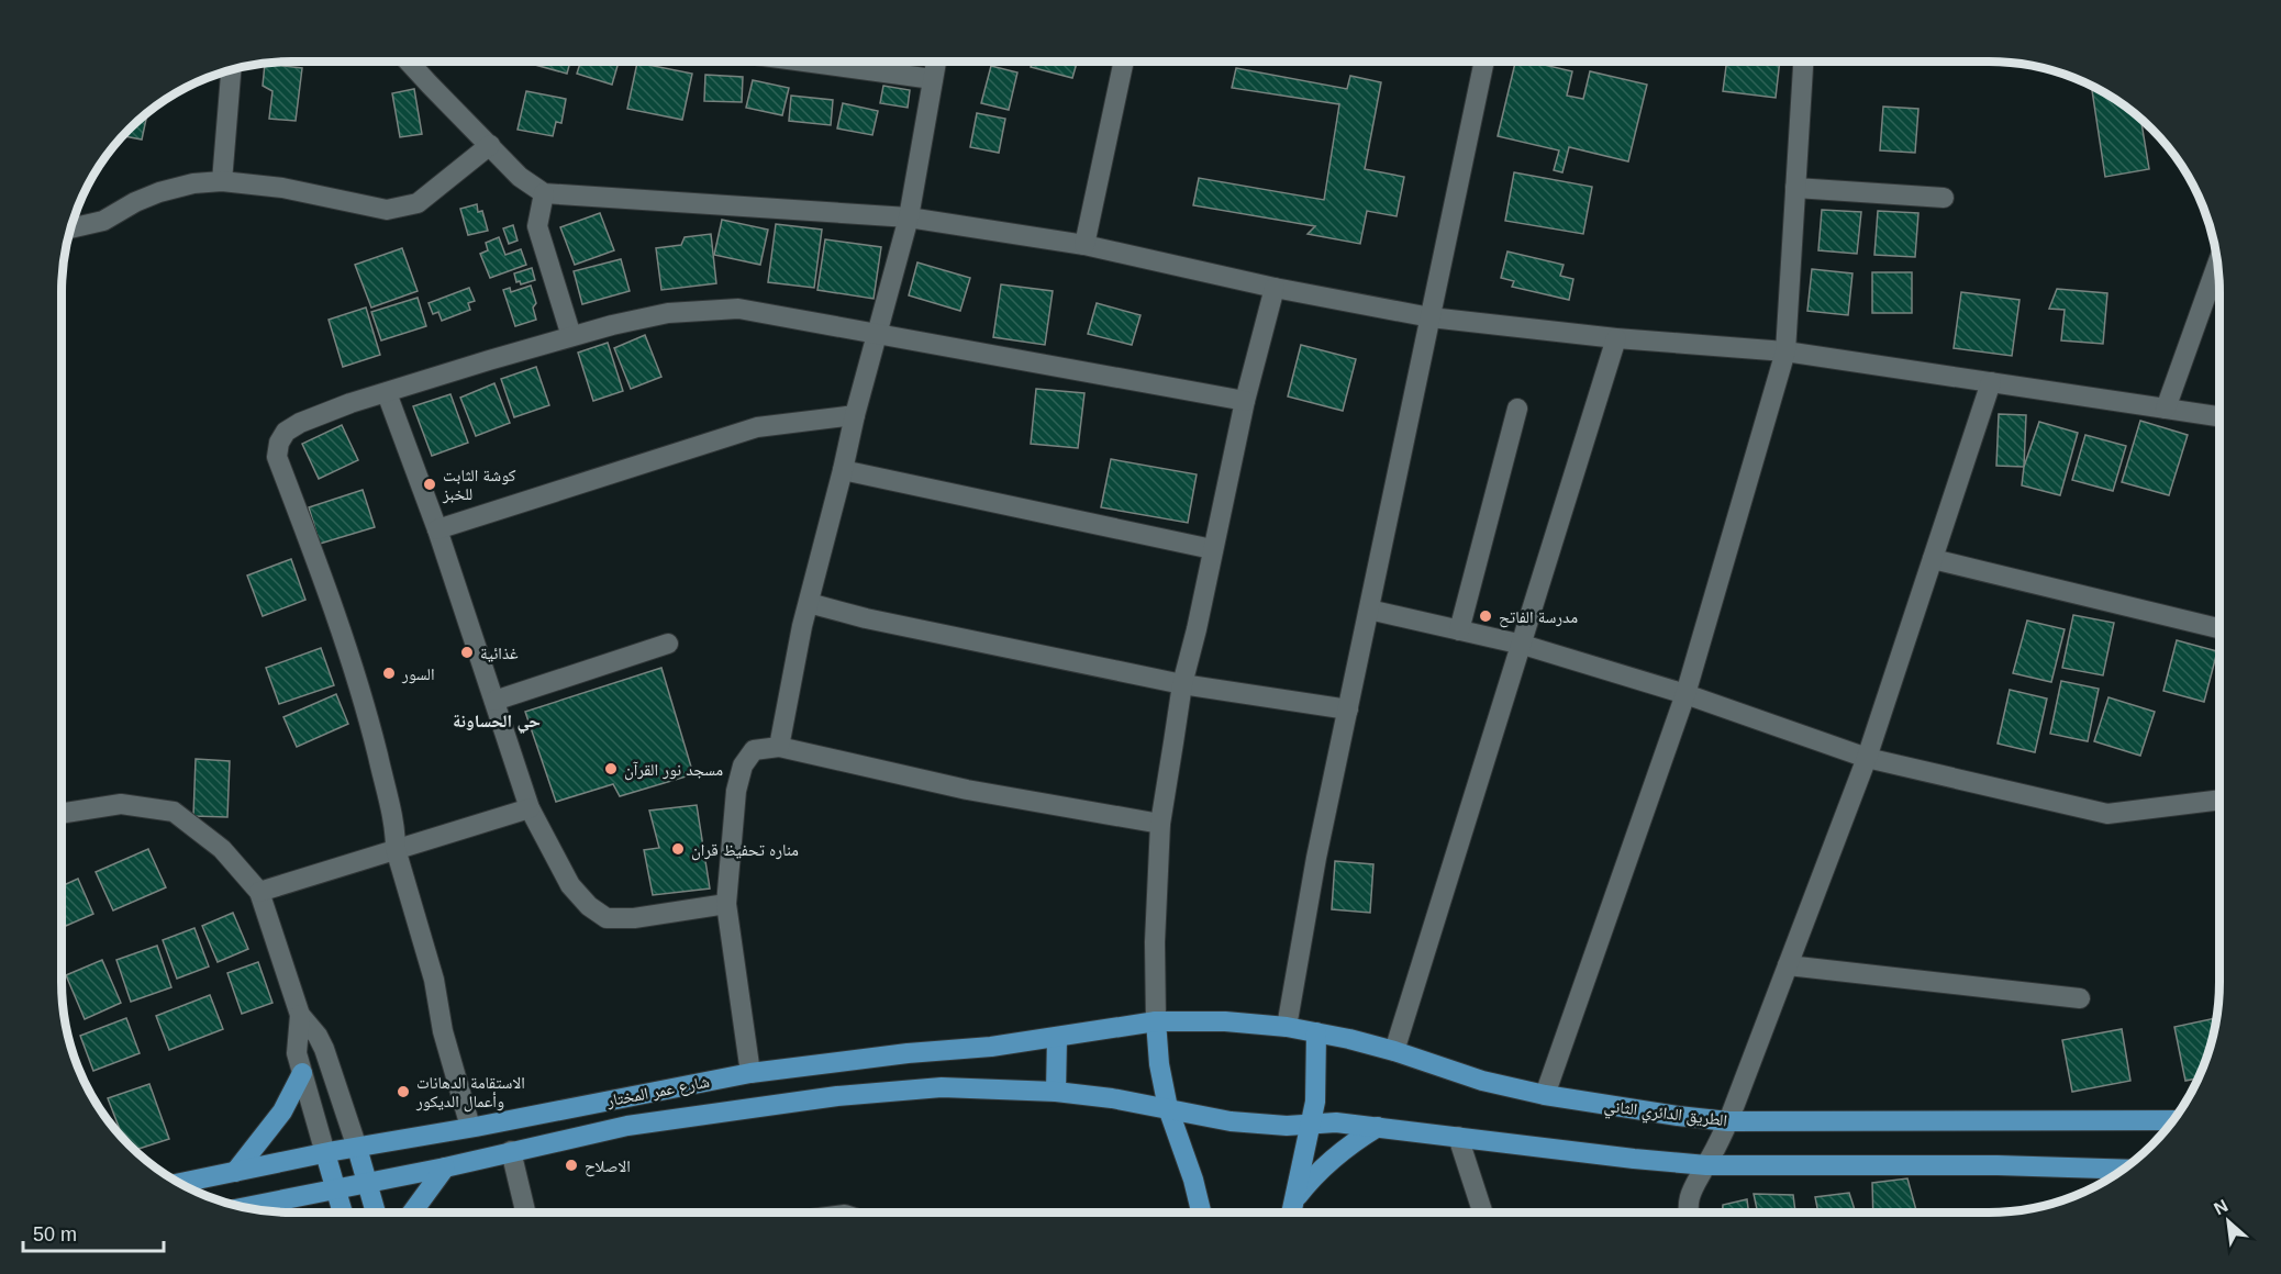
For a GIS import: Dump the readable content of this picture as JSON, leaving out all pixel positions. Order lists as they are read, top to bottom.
{
  "streets": {
    "main road": ["شارع عمر المختار", "الطريق الدائري الثاني"]
  },
  "crossings": [
    ["شارع عمر المختار", "الطريق الدائري الثاني"]
  ],
  "districts": ["حي الحساونة"],
  "places": [
    "كوشة الثابت للخبز",
    "مدرسة الفاتح",
    "غذائية",
    "السور",
    "مسجد نور القرآن",
    "مناره تحفيظ قران",
    "الاستقامة الدهانات وأعمال الديكور",
    "الاصلاح"
  ],
  "scale_bar": "50 m",
  "north": "top left"
}
